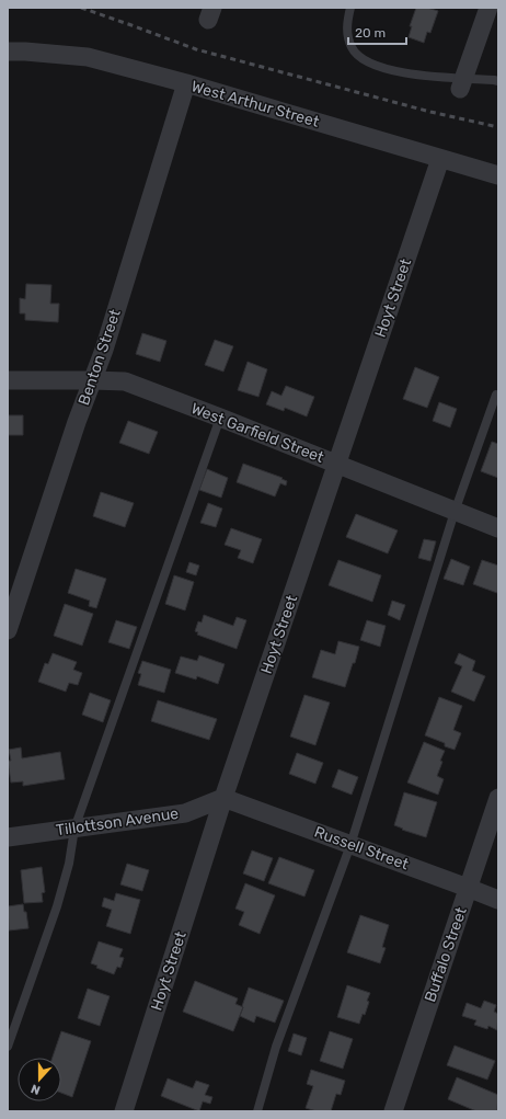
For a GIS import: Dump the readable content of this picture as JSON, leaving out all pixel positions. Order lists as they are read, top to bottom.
{
  "streets": {
    "street": [
      "West Arthur Street",
      "Hoyt Street",
      "Benton Street",
      "West Garfield Street",
      "Tillottson Avenue",
      "Russell Street",
      "Buffalo Street"
    ]
  },
  "crossings": [
    ["West Arthur Street", "Hoyt Street"],
    ["West Arthur Street", "Benton Street"],
    ["Hoyt Street", "West Garfield Street"],
    ["Hoyt Street", "Tillottson Avenue"],
    ["Hoyt Street", "Russell Street"],
    ["Benton Street", "West Garfield Street"],
    ["Tillottson Avenue", "Russell Street"],
    ["Russell Street", "Buffalo Street"]
  ],
  "scale_bar": "20 m",
  "north": "bottom"
}
